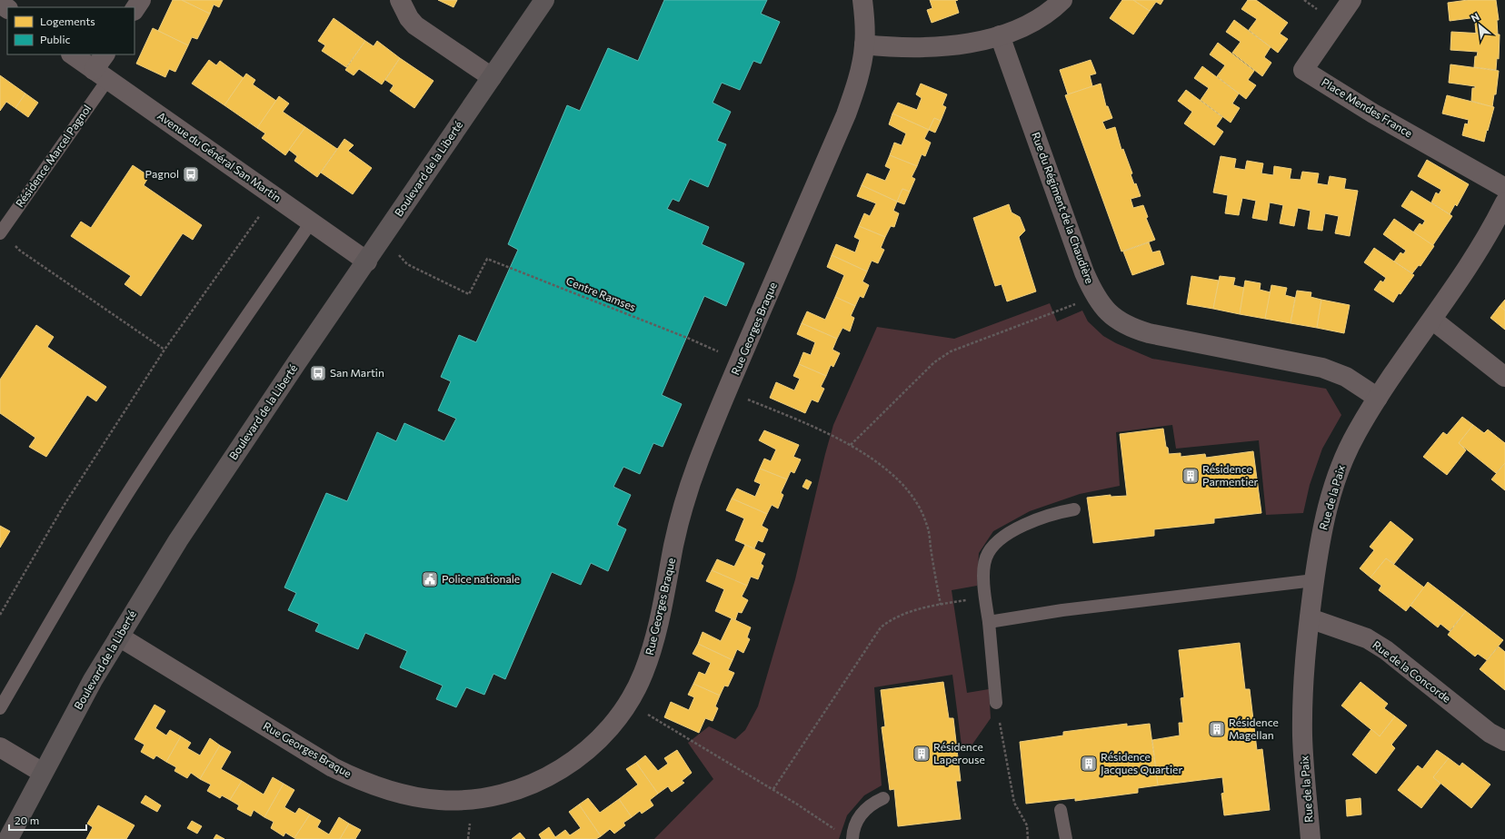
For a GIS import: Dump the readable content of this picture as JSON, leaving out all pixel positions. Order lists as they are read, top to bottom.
{
  "streets": {
    "main road": ["Boulevard de la Liberté"],
    "street": [
      "Place Mendes France",
      "Avenue du Général San Martin",
      "Rue du Régiment de la Chaudière",
      "Rue Georges Braque",
      "Rue de la Paix",
      "Rue de la Concorde"
    ],
    "lane": ["Résidence Marcel Pagnol"],
    "path": ["Centre Ramses"]
  },
  "crossings": [
    ["Résidence Marcel Pagnol", "Avenue du Général San Martin"],
    ["Avenue du Général San Martin", "Boulevard de la Liberté"],
    ["Boulevard de la Liberté", "Centre Ramses"],
    ["Boulevard de la Liberté", "Rue Georges Braque"],
    ["Rue du Régiment de la Chaudière", "Rue de la Paix"],
    ["Rue de la Paix", "Rue de la Concorde"]
  ],
  "places": {
    "bus stop": ["Pagnol", "San Martin"],
    "building": [
      "Résidence Parmentier",
      "Résidence Magellan",
      "Résidence Laperouse",
      "Résidence Jacques Quartier"
    ],
    "public building": ["Police nationale"]
  },
  "legend": ["Logements", "Public"],
  "scale_bar": "20 m",
  "north": "top left"
}
